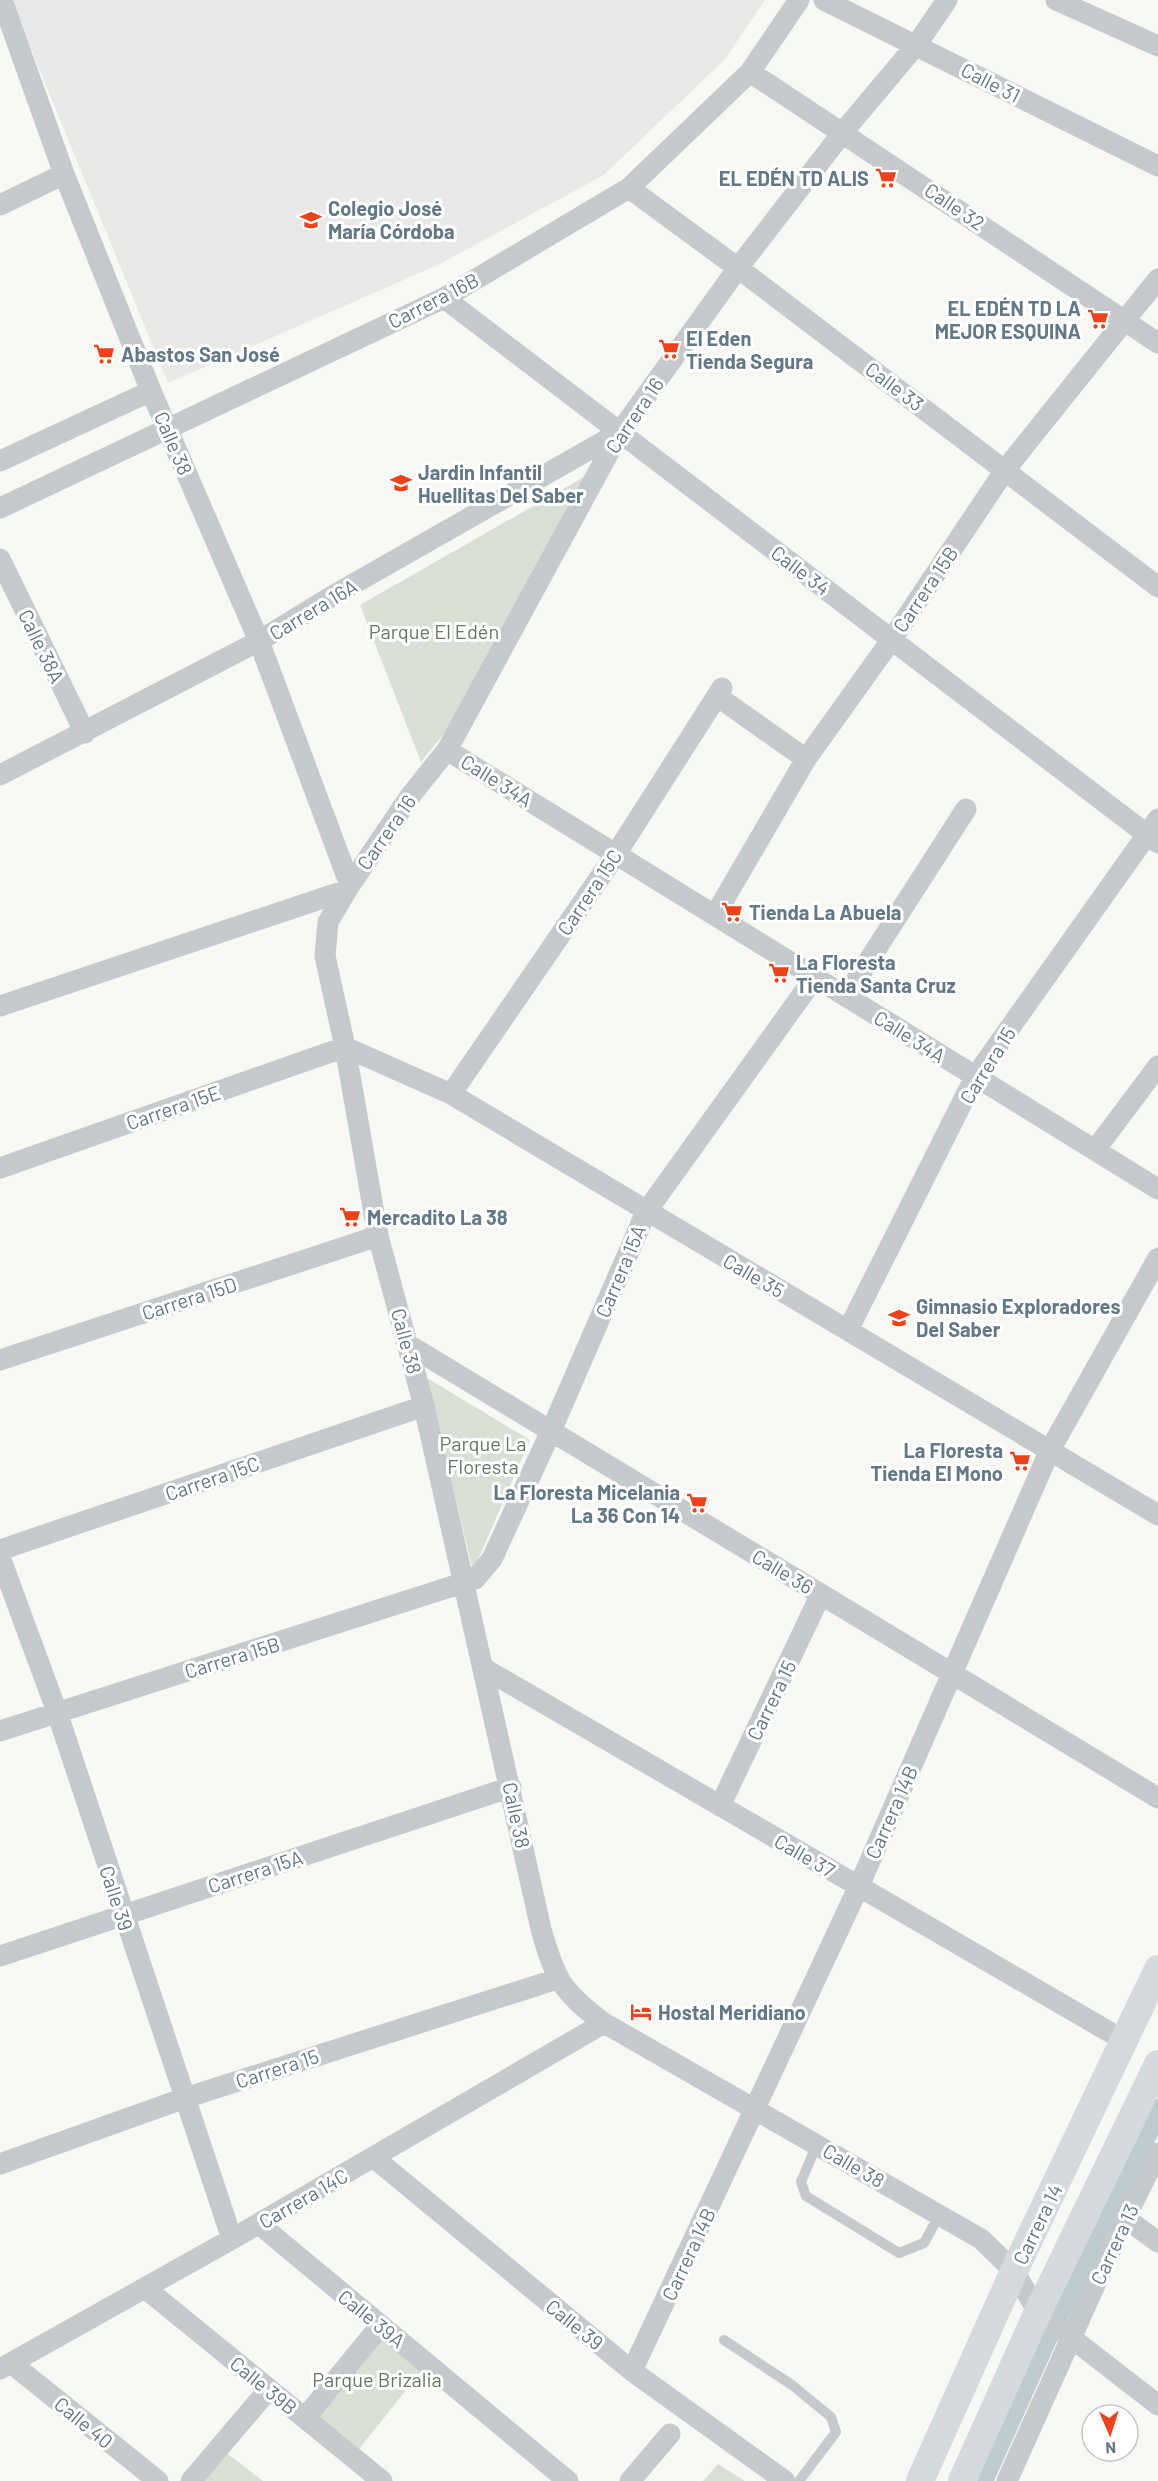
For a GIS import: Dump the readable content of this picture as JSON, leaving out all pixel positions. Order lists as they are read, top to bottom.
{
  "streets": {
    "main road": ["Carrera 14"],
    "street": [
      "Calle 31",
      "Calle 32",
      "Carrera 16B",
      "Calle 33",
      "Carrera 16",
      "Calle 38",
      "Calle 34",
      "Carrera 15B",
      "Carrera 16A",
      "Calle 38A",
      "Calle 34A",
      "Carrera 15C",
      "Carrera 15",
      "Carrera 15E",
      "Carrera 15A",
      "Calle 35",
      "Carrera 15D",
      "Calle 36",
      "Carrera 14B",
      "Calle 37",
      "Calle 39",
      "Carrera 14C",
      "Carrera 13",
      "Calle 39A",
      "Calle 39B",
      "Calle 40"
    ]
  },
  "crossings": [
    ["Calle 31", "Carrera 16"],
    ["Calle 32", "Carrera 16B"],
    ["Calle 32", "Carrera 16"],
    ["Calle 32", "Carrera 15B"],
    ["Carrera 16B", "Calle 33"],
    ["Carrera 16B", "Calle 38"],
    ["Carrera 16B", "Calle 34"],
    ["Calle 33", "Carrera 16"],
    ["Calle 33", "Carrera 15B"],
    ["Carrera 16", "Calle 38"],
    ["Carrera 16", "Calle 34"],
    ["Carrera 16", "Carrera 16A"],
    ["Carrera 16", "Calle 34A"],
    ["Calle 38", "Carrera 15B"],
    ["Calle 38", "Carrera 16A"],
    ["Calle 38", "Carrera 15C"],
    ["Calle 38", "Carrera 15"],
    ["Calle 38", "Carrera 15E"],
    ["Calle 38", "Carrera 15A"],
    ["Calle 38", "Calle 35"],
    ["Calle 38", "Carrera 15D"],
    ["Calle 38", "Calle 36"],
    ["Calle 38", "Carrera 14B"],
    ["Calle 38", "Calle 37"],
    ["Calle 38", "Carrera 14C"],
    ["Calle 38", "Carrera 14"],
    ["Calle 38", "Carrera 13"],
    ["Calle 34", "Carrera 15B"],
    ["Calle 34", "Carrera 16A"],
    ["Calle 34", "Carrera 15"],
    ["Carrera 15B", "Calle 34A"],
    ["Carrera 15B", "Carrera 15C"],
    ["Carrera 15B", "Carrera 15A"],
    ["Carrera 15B", "Calle 39"],
    ["Carrera 16A", "Calle 38A"],
    ["Calle 34A", "Carrera 15C"],
    ["Calle 34A", "Carrera 15"],
    ["Calle 34A", "Carrera 15A"],
    ["Carrera 15C", "Calle 35"],
    ["Carrera 15", "Calle 35"],
    ["Carrera 15", "Calle 36"],
    ["Carrera 15", "Calle 37"],
    ["Carrera 15", "Calle 39"],
    ["Carrera 15E", "Calle 35"],
    ["Carrera 15A", "Calle 35"],
    ["Carrera 15A", "Calle 36"],
    ["Carrera 15A", "Calle 39"],
    ["Calle 35", "Carrera 14B"],
    ["Calle 36", "Carrera 14B"],
    ["Carrera 14B", "Calle 37"],
    ["Carrera 14B", "Calle 39"],
    ["Calle 37", "Carrera 14"],
    ["Calle 39", "Carrera 14C"],
    ["Carrera 14C", "Calle 39A"],
    ["Carrera 14C", "Calle 39B"],
    ["Carrera 14C", "Calle 40"],
    ["Carrera 14", "Carrera 13"]
  ],
  "parks": ["Parque El Edén", "Parque La Floresta", "Parque Brizalia"],
  "places": {
    "supermarket": [
      "EL EDÉN TD ALIS",
      "EL EDÉN TD LA MEJOR ESQUINA",
      "El Eden Tienda Segura",
      "Abastos San José",
      "Tienda La Abuela",
      "La Floresta Tienda Santa Cruz",
      "Mercadito La 38",
      "La Floresta Tienda El Mono",
      "La Floresta Micelania La 36 Con 14"
    ],
    "school or university": ["Colegio José María Córdoba", "Jardin Infantil Huellitas Del Saber", "Gimnasio Exploradores Del Saber"],
    "hotel": ["Hostal Meridiano"]
  },
  "north": "bottom"
}
